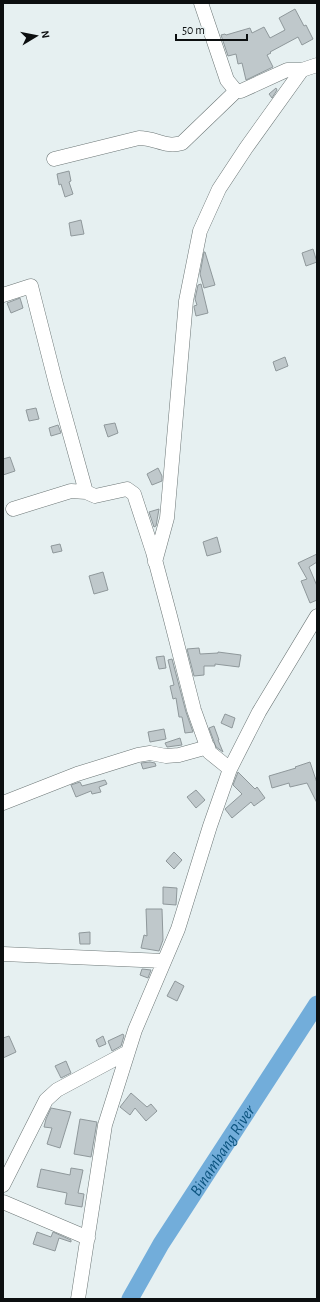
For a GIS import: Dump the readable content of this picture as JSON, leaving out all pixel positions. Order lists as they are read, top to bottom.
{
  "water": ["Binambang River"],
  "scale_bar": "50 m",
  "north": "right"
}
